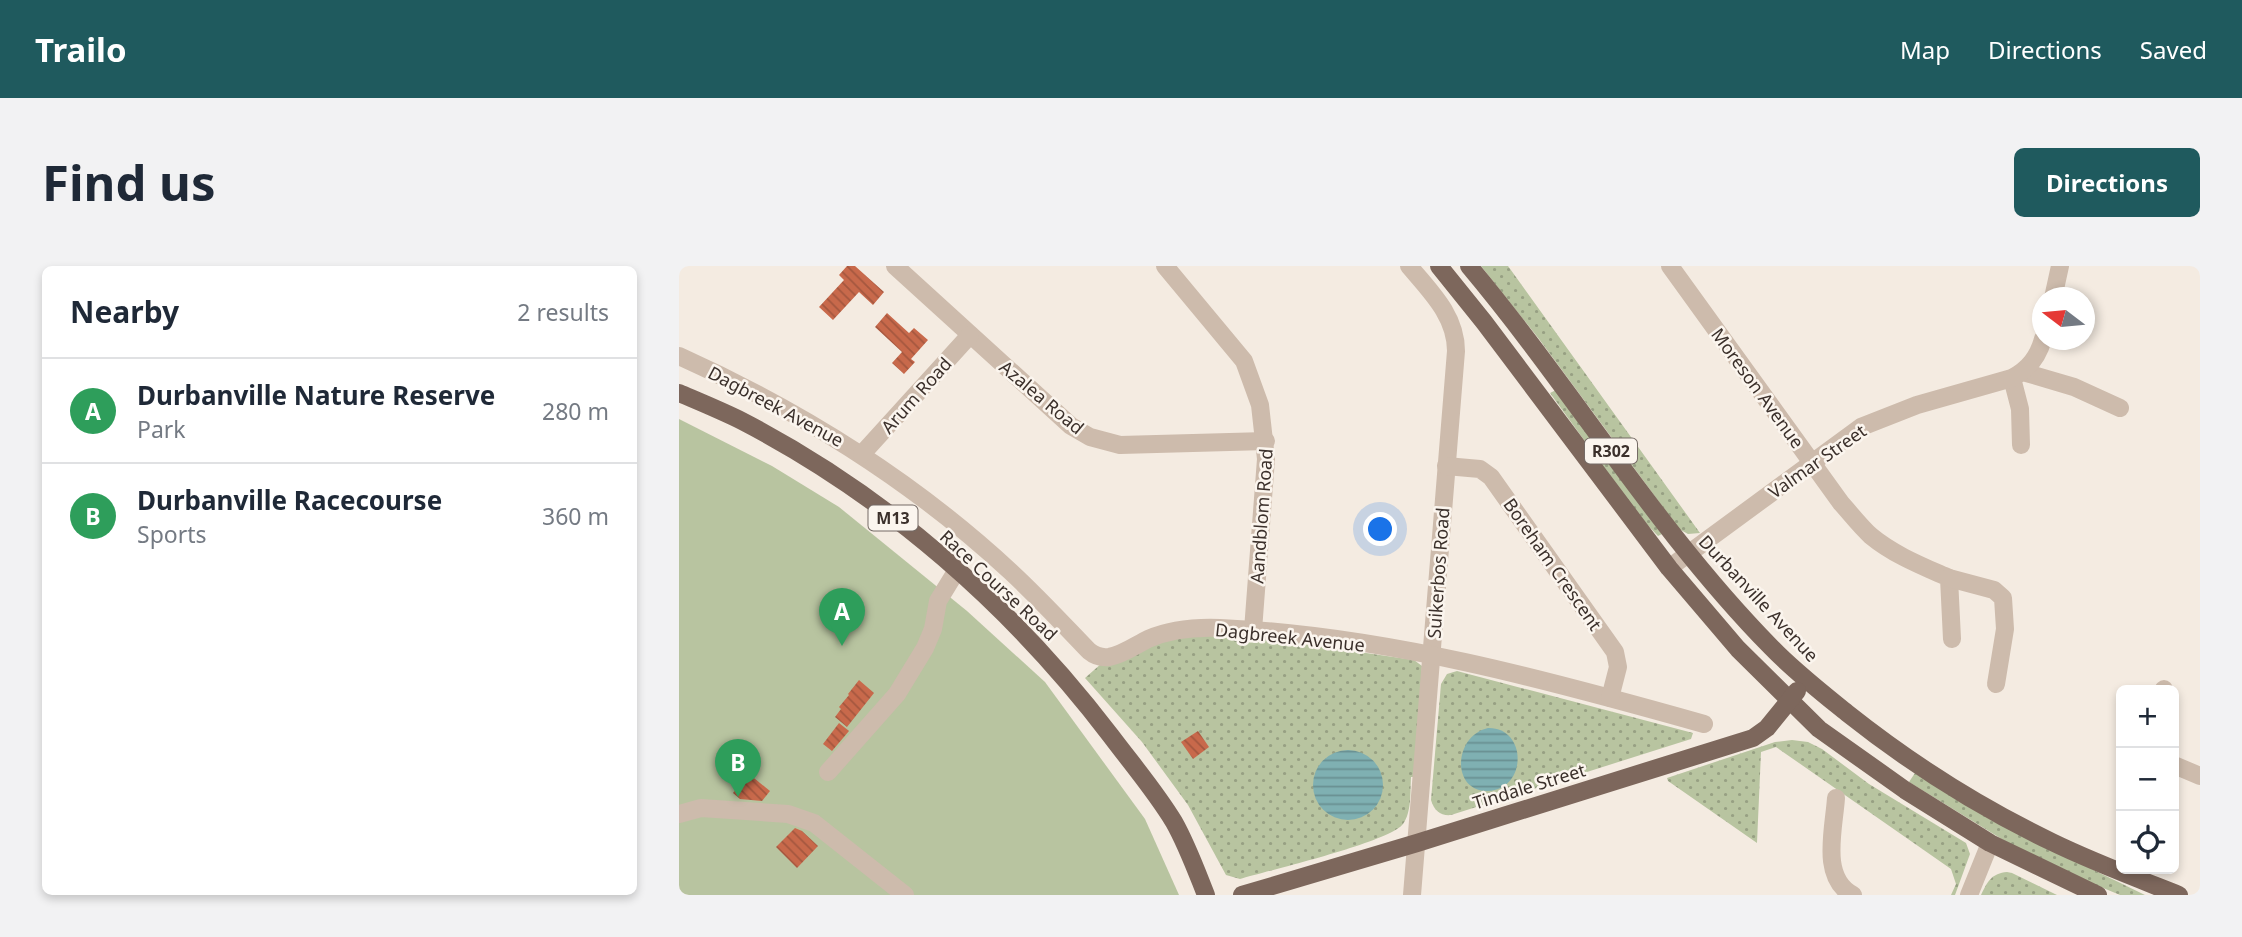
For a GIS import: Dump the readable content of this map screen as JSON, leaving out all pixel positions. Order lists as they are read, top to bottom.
{
  "streets": {
    "main road": [
      "R302",
      "M13",
      "Race Course Road",
      "Durbanville Avenue",
      "Tindale Street"
    ],
    "street": [
      "Moreson Avenue",
      "Arum Road",
      "Azalea Road",
      "Dagbreek Avenue",
      "Valmar Street",
      "Aandblom Road",
      "Boreham Crescent",
      "Suikerbos Road"
    ]
  },
  "crossings": [
    ["Moreson Avenue", "Valmar Street"],
    ["Arum Road", "Azalea Road"],
    ["Arum Road", "Dagbreek Avenue"],
    ["Azalea Road", "Aandblom Road"],
    ["Dagbreek Avenue", "Aandblom Road"],
    ["Dagbreek Avenue", "Boreham Crescent"],
    ["Dagbreek Avenue", "Suikerbos Road"],
    ["R302", "Valmar Street"],
    ["R302", "Tindale Street"],
    ["Valmar Street", "Durbanville Avenue"],
    ["Boreham Crescent", "Suikerbos Road"],
    ["Suikerbos Road", "Tindale Street"],
    ["Durbanville Avenue", "Tindale Street"]
  ],
  "north": "left",
  "page": {
    "header": "Trailo",
    "nav": ["Map", "Directions", "Saved"],
    "buttons": "Directions",
    "title": "Find us",
    "heading": ["Nearby", "2 results"],
    "list": [
      {
        "mark": "A",
        "name": "Durbanville Nature Reserve",
        "note": "Park",
        "value": "280 m"
      },
      {
        "mark": "B",
        "name": "Durbanville Racecourse",
        "note": "Sports",
        "value": "360 m"
      }
    ],
    "pins": ["A", "B"],
    "map_buttons": ["+", "−"]
  }
}
